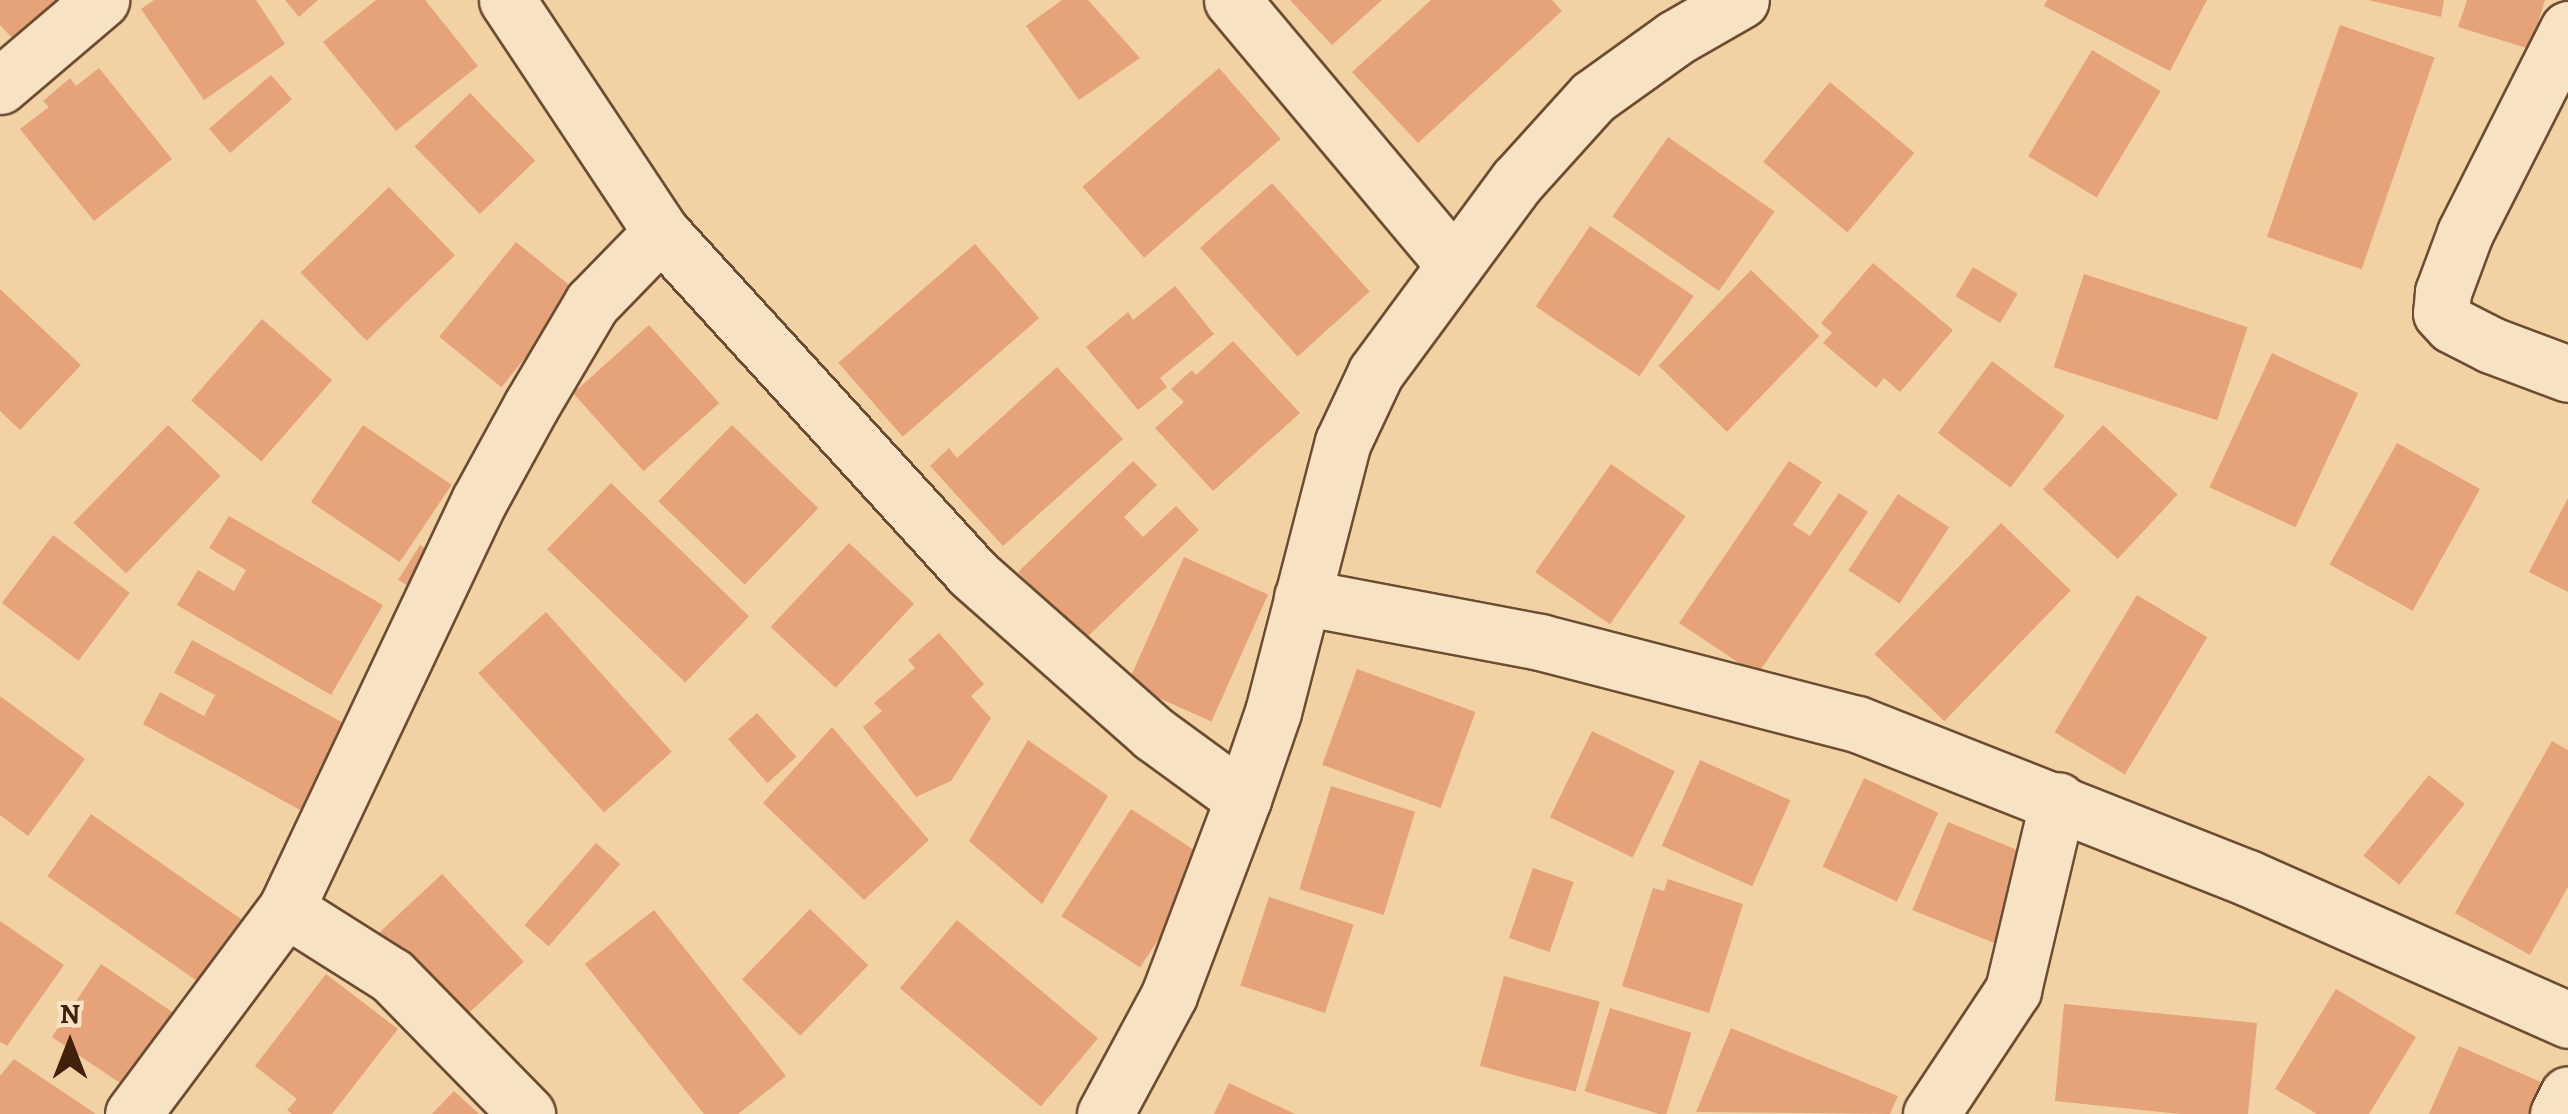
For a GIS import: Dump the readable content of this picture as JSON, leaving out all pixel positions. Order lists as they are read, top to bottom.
{
  "north": "top"
}
